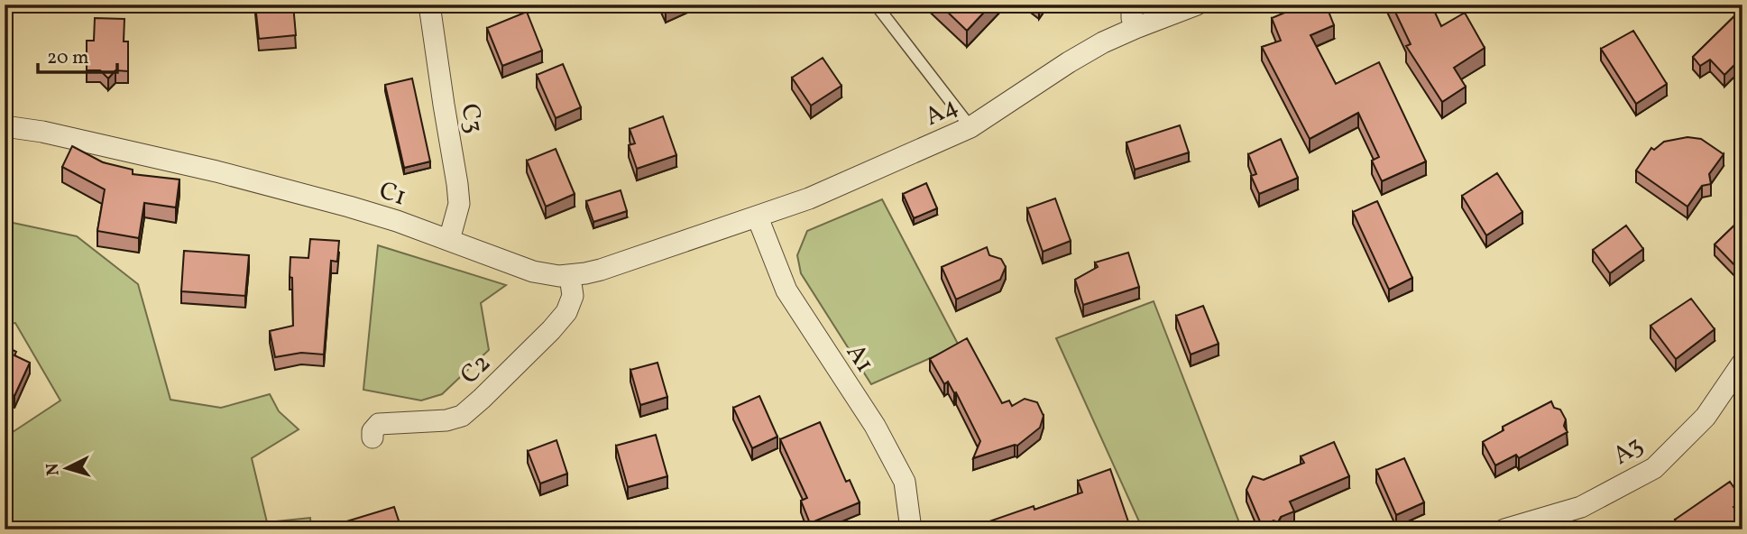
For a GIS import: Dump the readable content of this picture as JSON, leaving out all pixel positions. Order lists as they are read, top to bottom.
{
  "streets": {
    "street": [
      "A4",
      "C3",
      "C1",
      "A1",
      "C2",
      "A3"
    ]
  },
  "crossings": [
    ["A4", "C1"],
    ["A4", "A1"],
    ["C3", "C1"],
    ["C1", "A1"],
    ["C1", "C2"]
  ],
  "scale_bar": "20 m",
  "north": "left"
}
